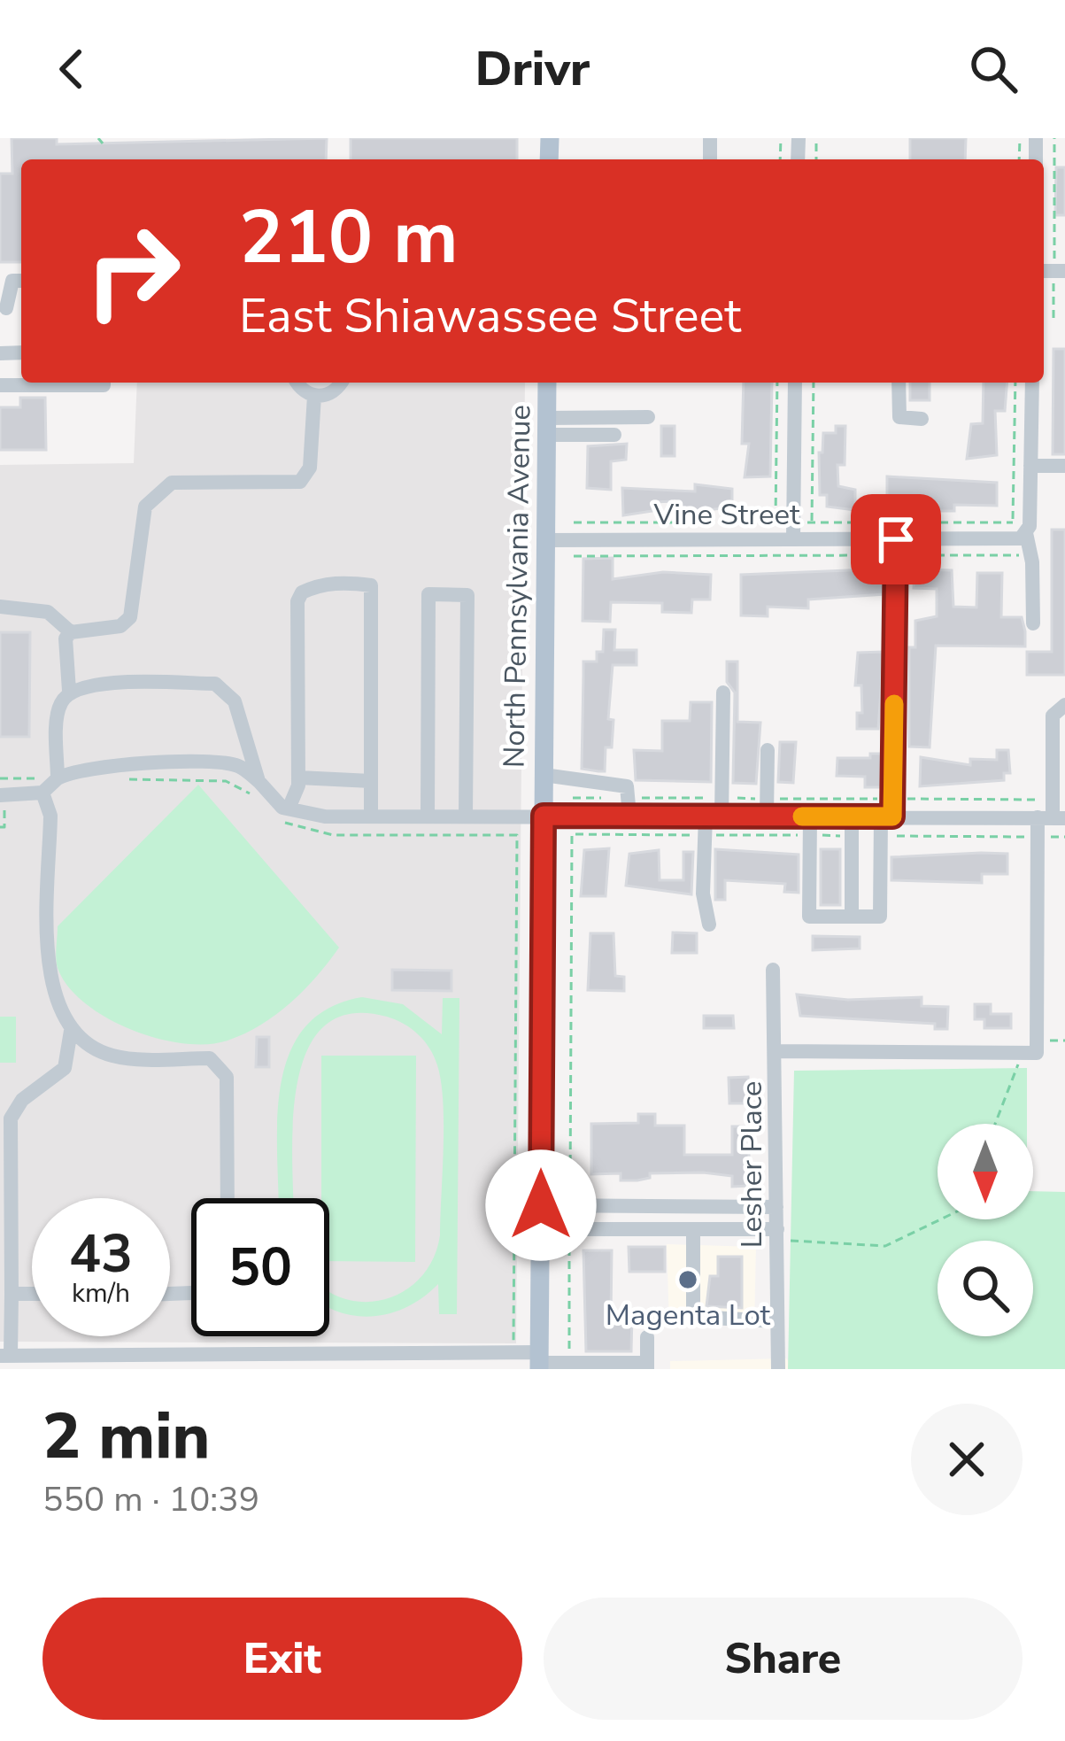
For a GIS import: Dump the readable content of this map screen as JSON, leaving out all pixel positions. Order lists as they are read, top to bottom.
{
  "streets": {
    "main road": ["North Pennsylvania Avenue"],
    "street": ["Vine Street", "Lesher Place"]
  },
  "crossings": [
    ["Vine Street", "North Pennsylvania Avenue"]
  ],
  "places": ["Magenta Lot"],
  "north": "bottom",
  "page": {
    "header": "Drivr",
    "turn": ["210 m", "East Shiawassee Street"],
    "speed": "43 km/h",
    "limit": "50",
    "heading": ["2 min", "550 m · 10:39"],
    "buttons": ["Exit", "Share"]
  }
}
